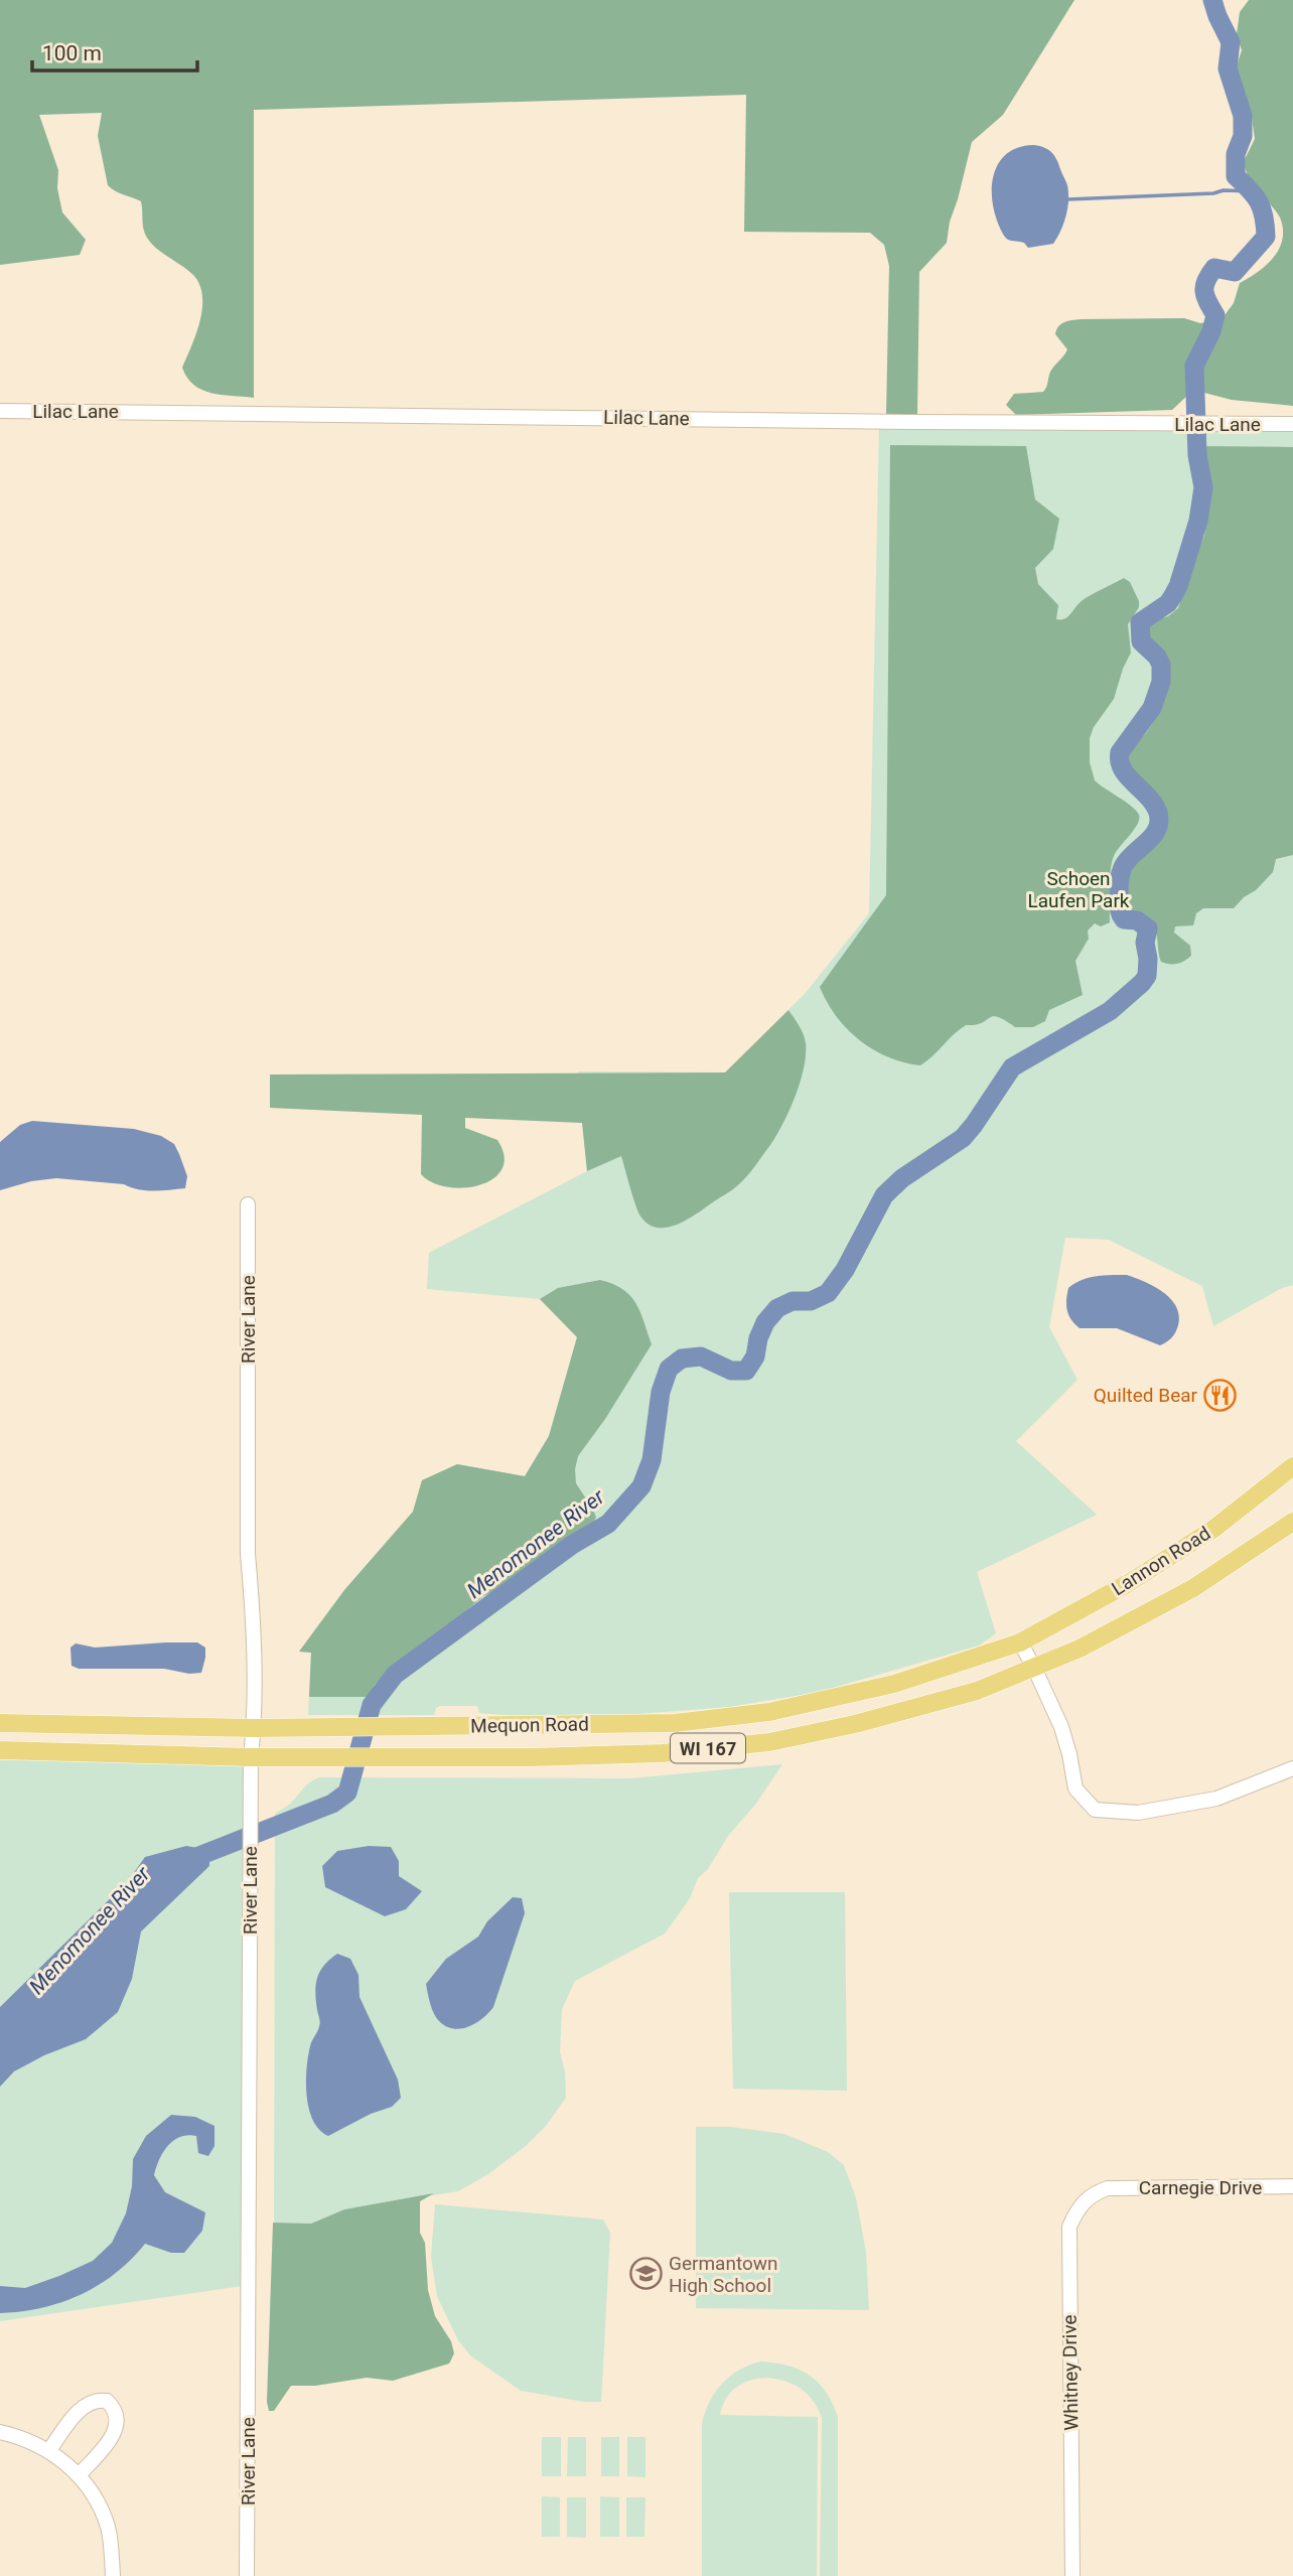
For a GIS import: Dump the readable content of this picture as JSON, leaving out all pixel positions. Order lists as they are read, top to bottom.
{
  "streets": {
    "main road": ["Lannon Road", "Mequon Road", "WI 167"],
    "street": [
      "Lilac Lane",
      "River Lane",
      "Carnegie Drive",
      "Whitney Drive"
    ]
  },
  "crossings": [
    ["River Lane", "Mequon Road"],
    ["Lannon Road", "Mequon Road"],
    ["Carnegie Drive", "Whitney Drive"]
  ],
  "water": ["Menomonee River"],
  "parks": ["Schoen Laufen Park"],
  "places": {
    "restaurant": ["Quilted Bear"],
    "school or university": ["Germantown High School"]
  },
  "scale_bar": "100 m"
}
